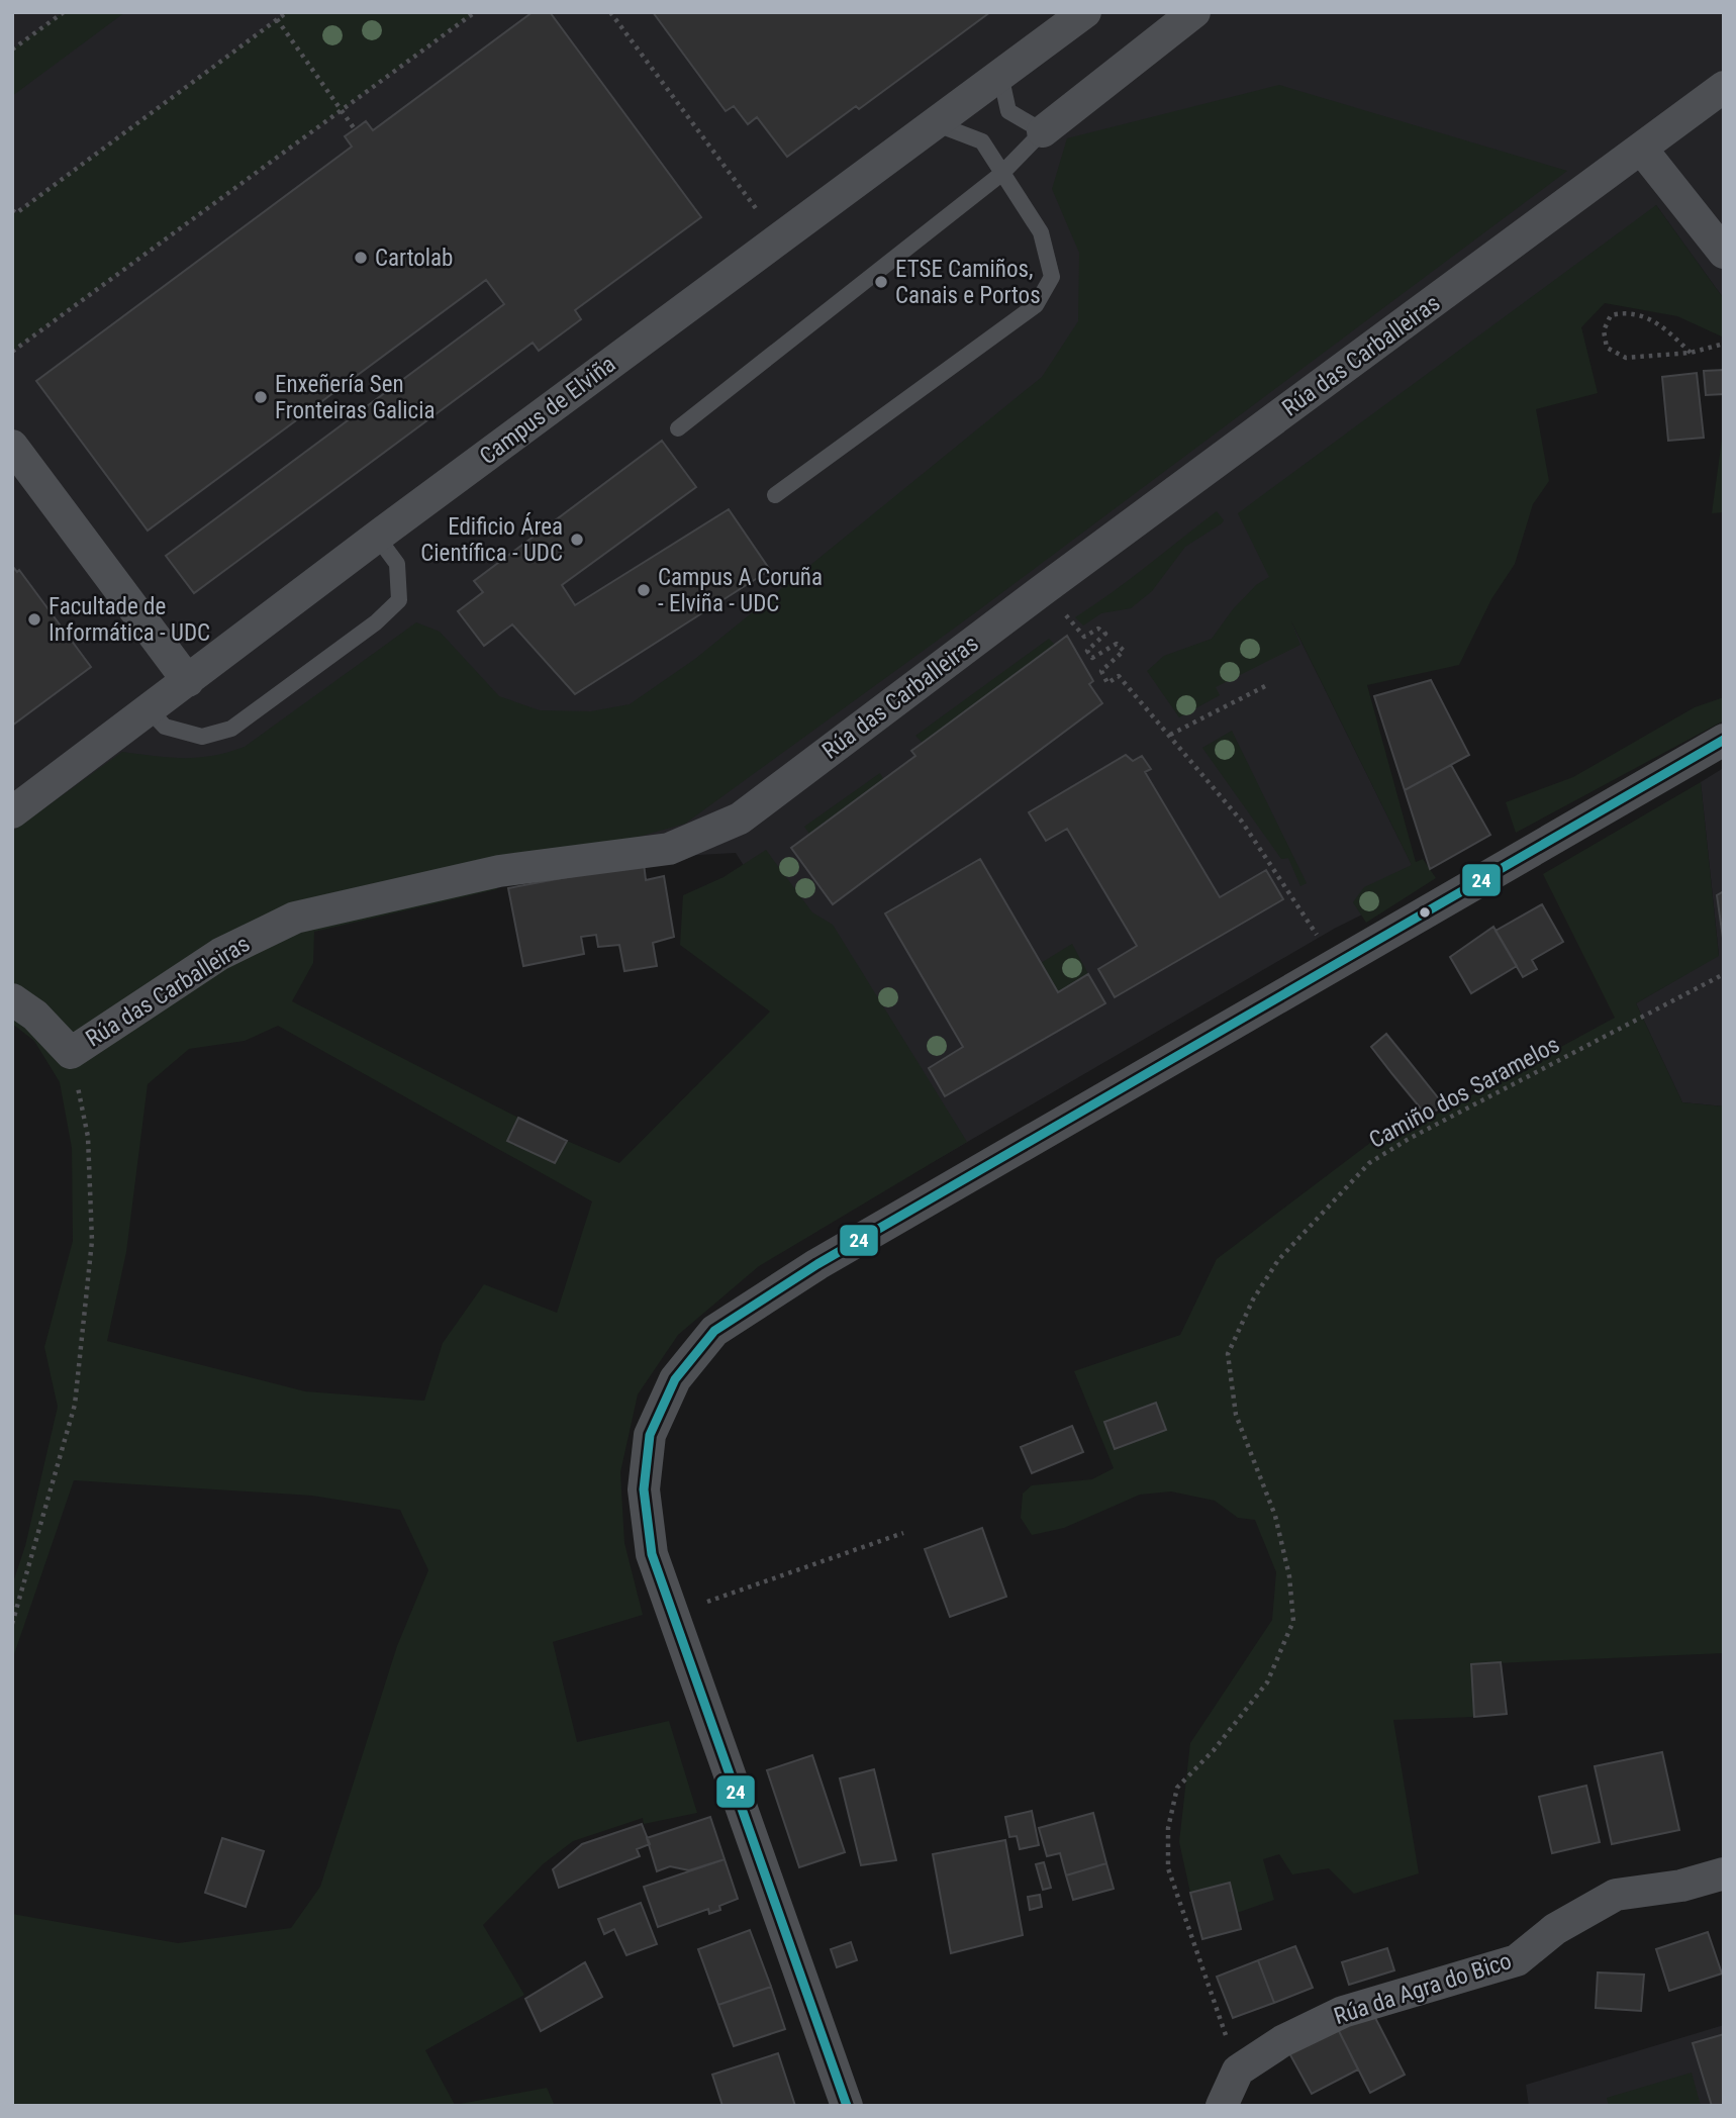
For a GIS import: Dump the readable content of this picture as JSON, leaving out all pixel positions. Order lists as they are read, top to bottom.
{
  "streets": {
    "street": ["Rúa das Carballeiras", "Campus de Elviña", "Rúa da Agra do Bico"],
    "path": ["Camiño dos Saramelos"]
  },
  "crossings": [
    ["Camiño dos Saramelos", "Rúa da Agra do Bico"]
  ],
  "places": [
    "Cartolab",
    "ETSE Camiños, Canais e Portos",
    "Enxeñería Sen Fronteiras Galicia",
    "Edificio Área Científica - UDC",
    "Campus A Coruña - Elviña - UDC",
    "Facultade de Informática - UDC"
  ],
  "lines": ["transit line 24"]
}
